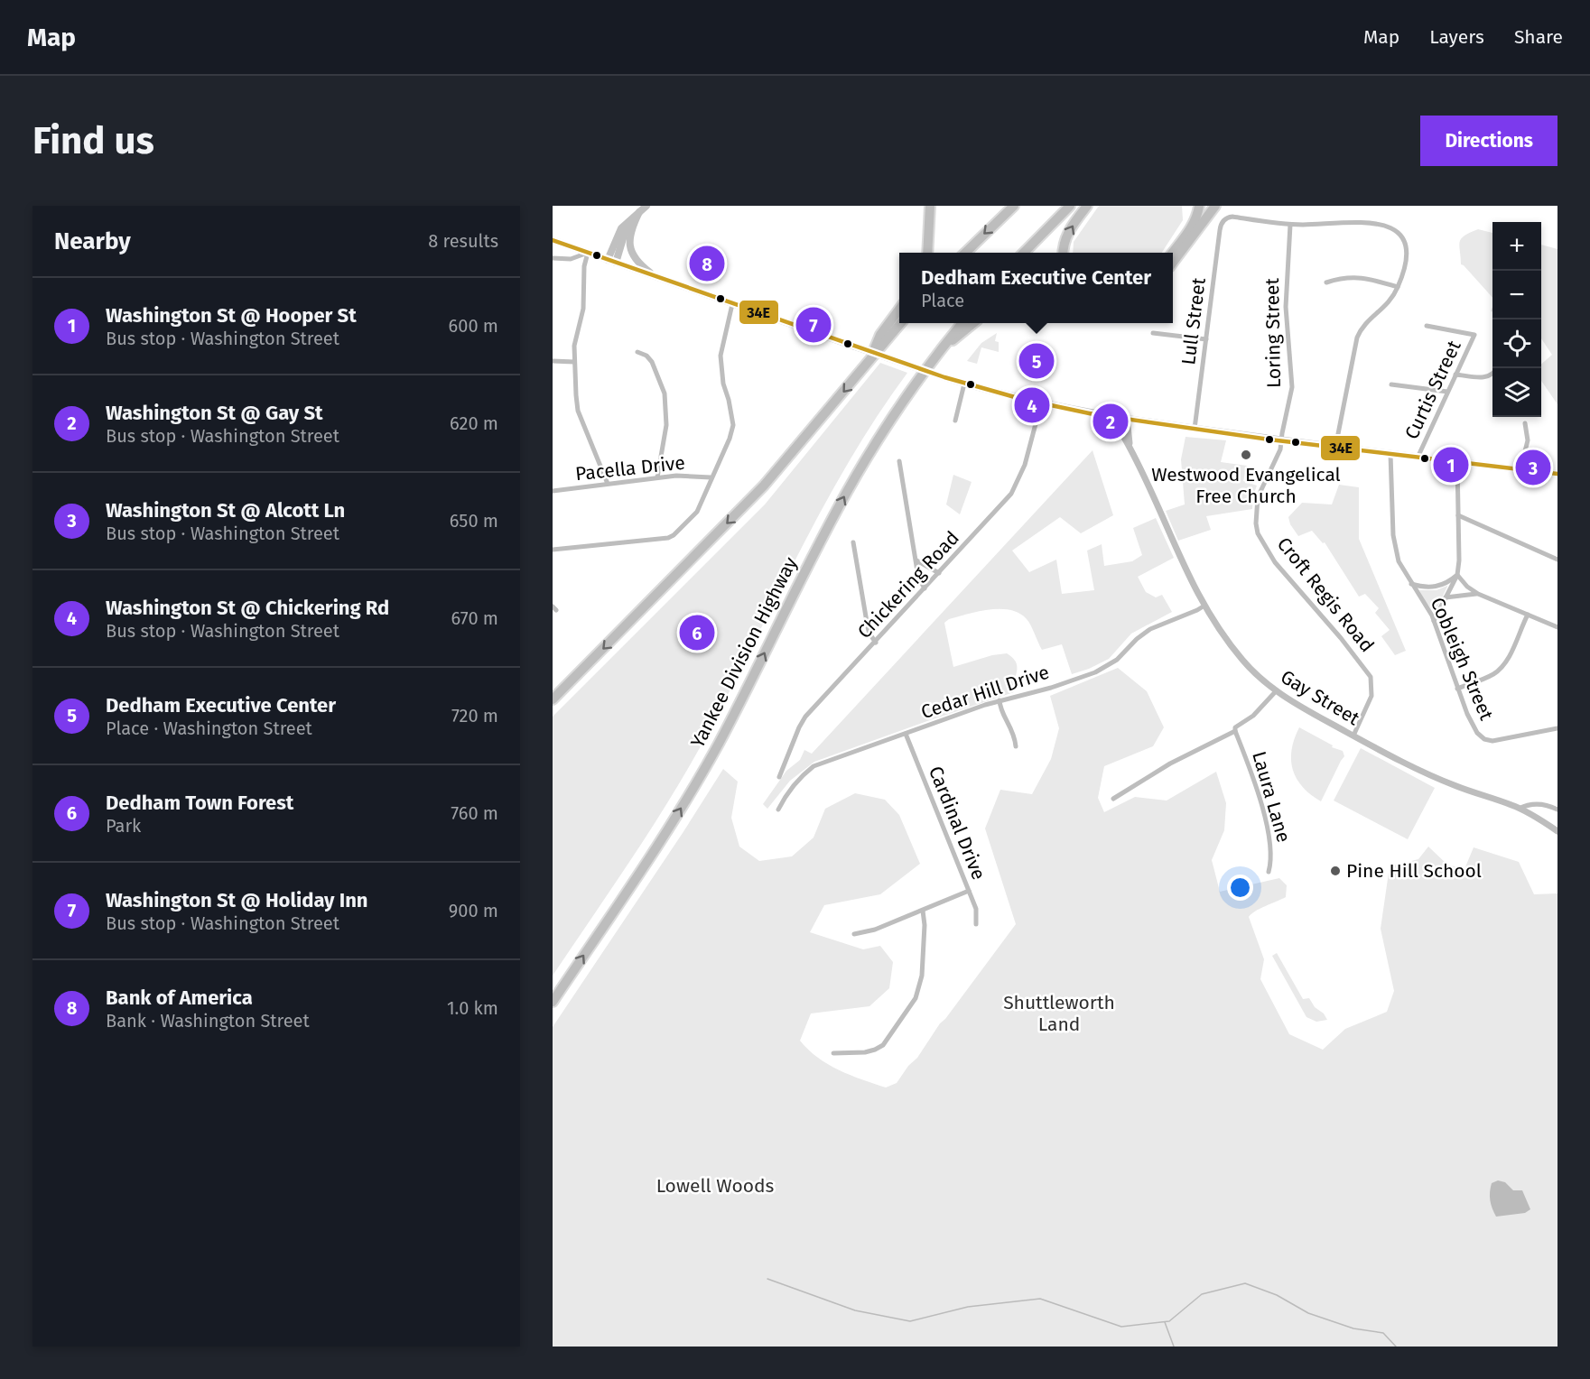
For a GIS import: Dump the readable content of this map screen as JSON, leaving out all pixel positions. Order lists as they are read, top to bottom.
{
  "streets": {
    "highway": ["Yankee Division Highway"],
    "street": [
      "Lull Street",
      "Loring Street",
      "Curtis Street",
      "Pacella Drive",
      "Chickering Road",
      "Croft Regis Road",
      "Cobleigh Street",
      "Cedar Hill Drive",
      "Gay Street",
      "Laura Lane",
      "Cardinal Drive"
    ]
  },
  "crossings": [
    ["Lull Street", "Loring Street"],
    ["Loring Street", "Croft Regis Road"],
    ["Croft Regis Road", "Gay Street"],
    ["Cedar Hill Drive", "Gay Street"],
    ["Cedar Hill Drive", "Cardinal Drive"],
    ["Gay Street", "Laura Lane"]
  ],
  "parks": ["Shuttleworth Land", "Lowell Woods"],
  "places": ["Westwood Evangelical Free Church", "Pine Hill School"],
  "lines": ["transit line 34E"],
  "page": {
    "header": "Map",
    "nav": ["Map", "Layers", "Share"],
    "buttons": "Directions",
    "title": "Find us",
    "heading": ["Nearby", "8 results"],
    "map_buttons": ["+", "−"],
    "pins": [
      "8",
      "7",
      "5",
      "4",
      "2",
      "1",
      "3",
      "6"
    ],
    "popup": ["Dedham Executive Center", "Place"],
    "list": [
      {
        "mark": "1",
        "name": "Washington St @ Hooper St",
        "note": "Bus stop · Washington Street",
        "value": "600 m"
      },
      {
        "mark": "2",
        "name": "Washington St @ Gay St",
        "note": "Bus stop · Washington Street",
        "value": "620 m"
      },
      {
        "mark": "3",
        "name": "Washington St @ Alcott Ln",
        "note": "Bus stop · Washington Street",
        "value": "650 m"
      },
      {
        "mark": "4",
        "name": "Washington St @ Chickering Rd",
        "note": "Bus stop · Washington Street",
        "value": "670 m"
      },
      {
        "mark": "5",
        "name": "Dedham Executive Center",
        "note": "Place · Washington Street",
        "value": "720 m"
      },
      {
        "mark": "6",
        "name": "Dedham Town Forest",
        "note": "Park",
        "value": "760 m"
      },
      {
        "mark": "7",
        "name": "Washington St @ Holiday Inn",
        "note": "Bus stop · Washington Street",
        "value": "900 m"
      },
      {
        "mark": "8",
        "name": "Bank of America",
        "note": "Bank · Washington Street",
        "value": "1.0 km"
      }
    ]
  }
}
